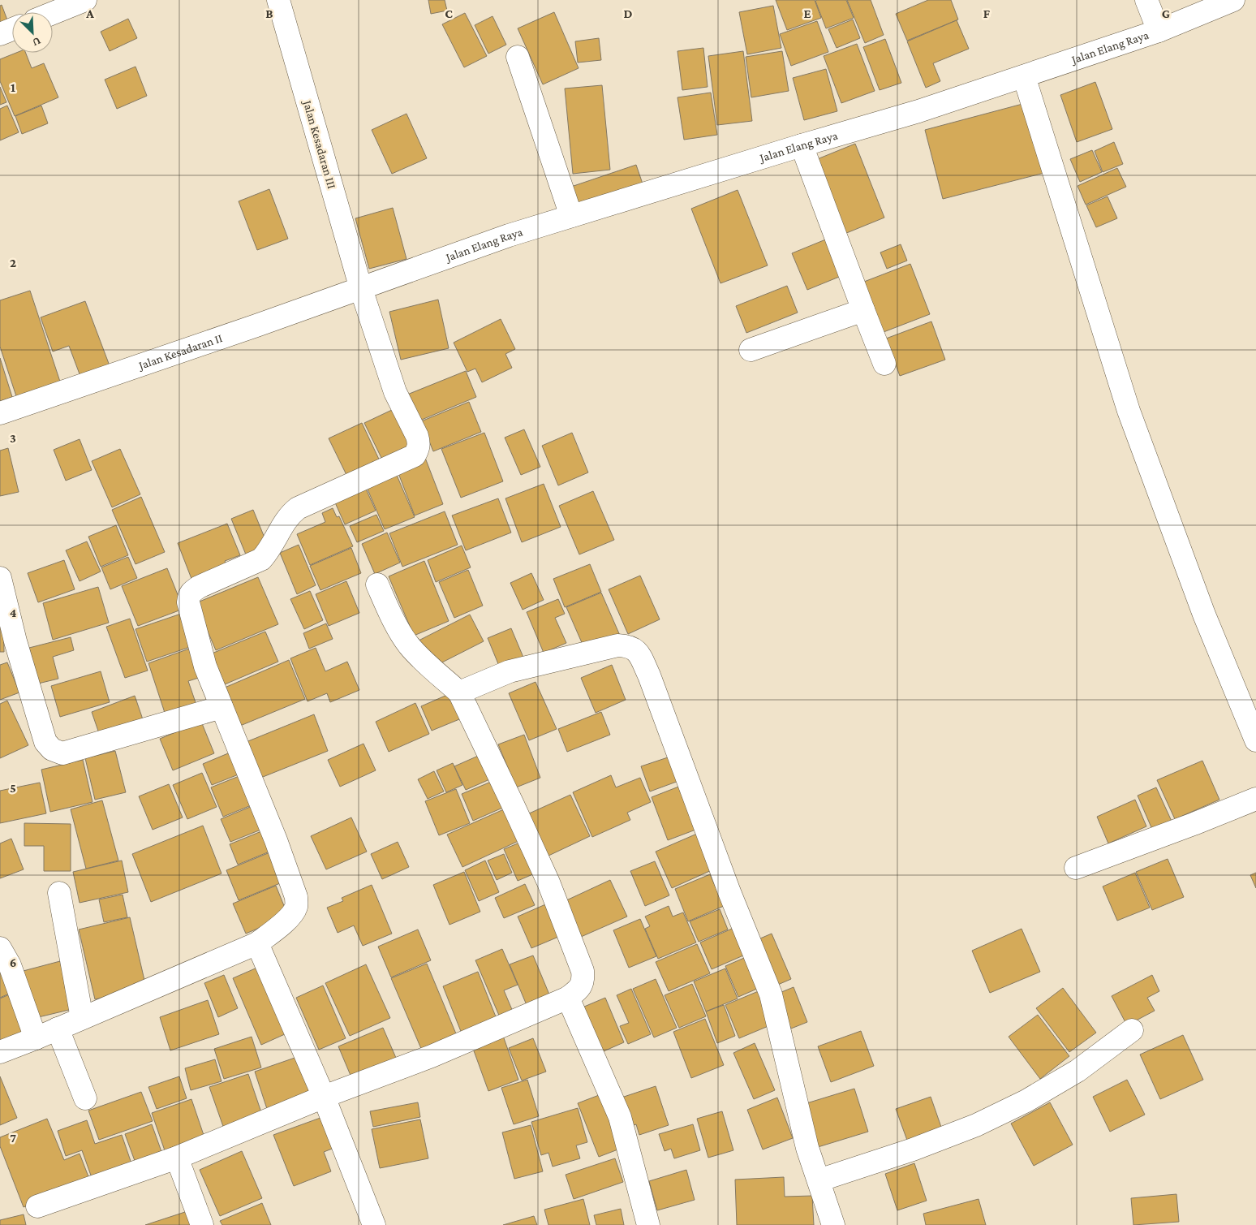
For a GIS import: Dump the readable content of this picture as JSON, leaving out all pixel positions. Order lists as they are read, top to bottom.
{
  "streets": {
    "street": ["Jalan Elang Raya", "Jalan Kesadaran III", "Jalan Kesadaran II"]
  },
  "crossings": [
    ["Jalan Elang Raya", "Jalan Kesadaran III"],
    ["Jalan Elang Raya", "Jalan Kesadaran II"],
    ["Jalan Kesadaran III", "Jalan Kesadaran II"]
  ],
  "north": "bottom right",
  "grid": {
    "columns": [
      "A",
      "B",
      "C",
      "D",
      "E",
      "F",
      "G"
    ],
    "rows": [
      "1",
      "2",
      "3",
      "4",
      "5",
      "6",
      "7"
    ]
  }
}
